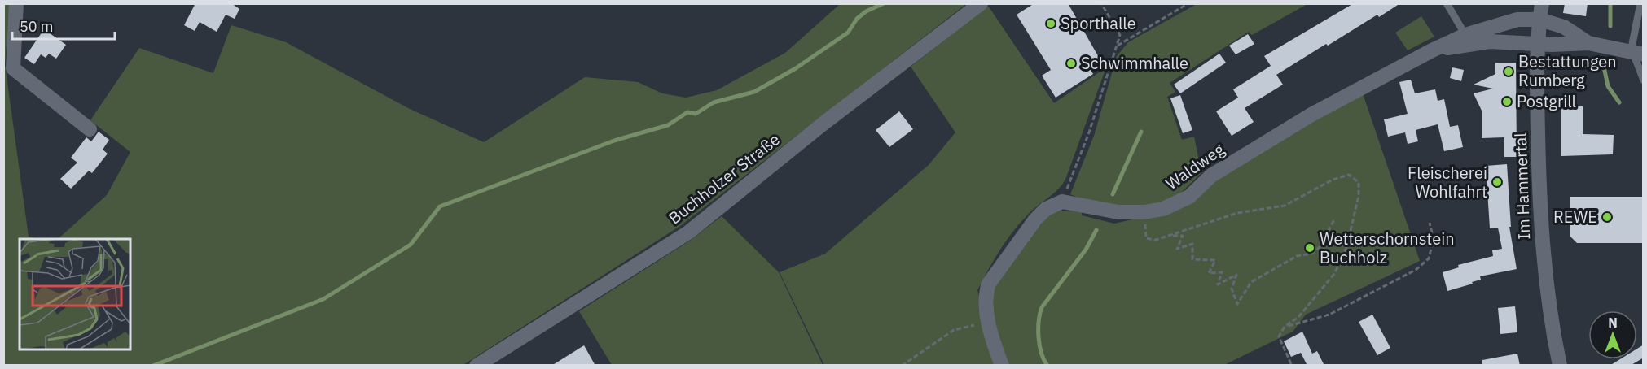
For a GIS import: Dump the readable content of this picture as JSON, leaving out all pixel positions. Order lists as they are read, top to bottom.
{
  "streets": {
    "street": ["Waldweg", "Buchholzer Straße", "Im Hammertal"]
  },
  "crossings": [
    ["Waldweg", "Im Hammertal"]
  ],
  "places": [
    "Sporthalle",
    "Schwimmhalle",
    "Bestattungen Rumberg",
    "Postgrill",
    "Fleischerei Wohlfahrt",
    "REWE",
    "Wetterschornstein Buchholz"
  ],
  "scale_bar": "50 m",
  "north": "top"
}
